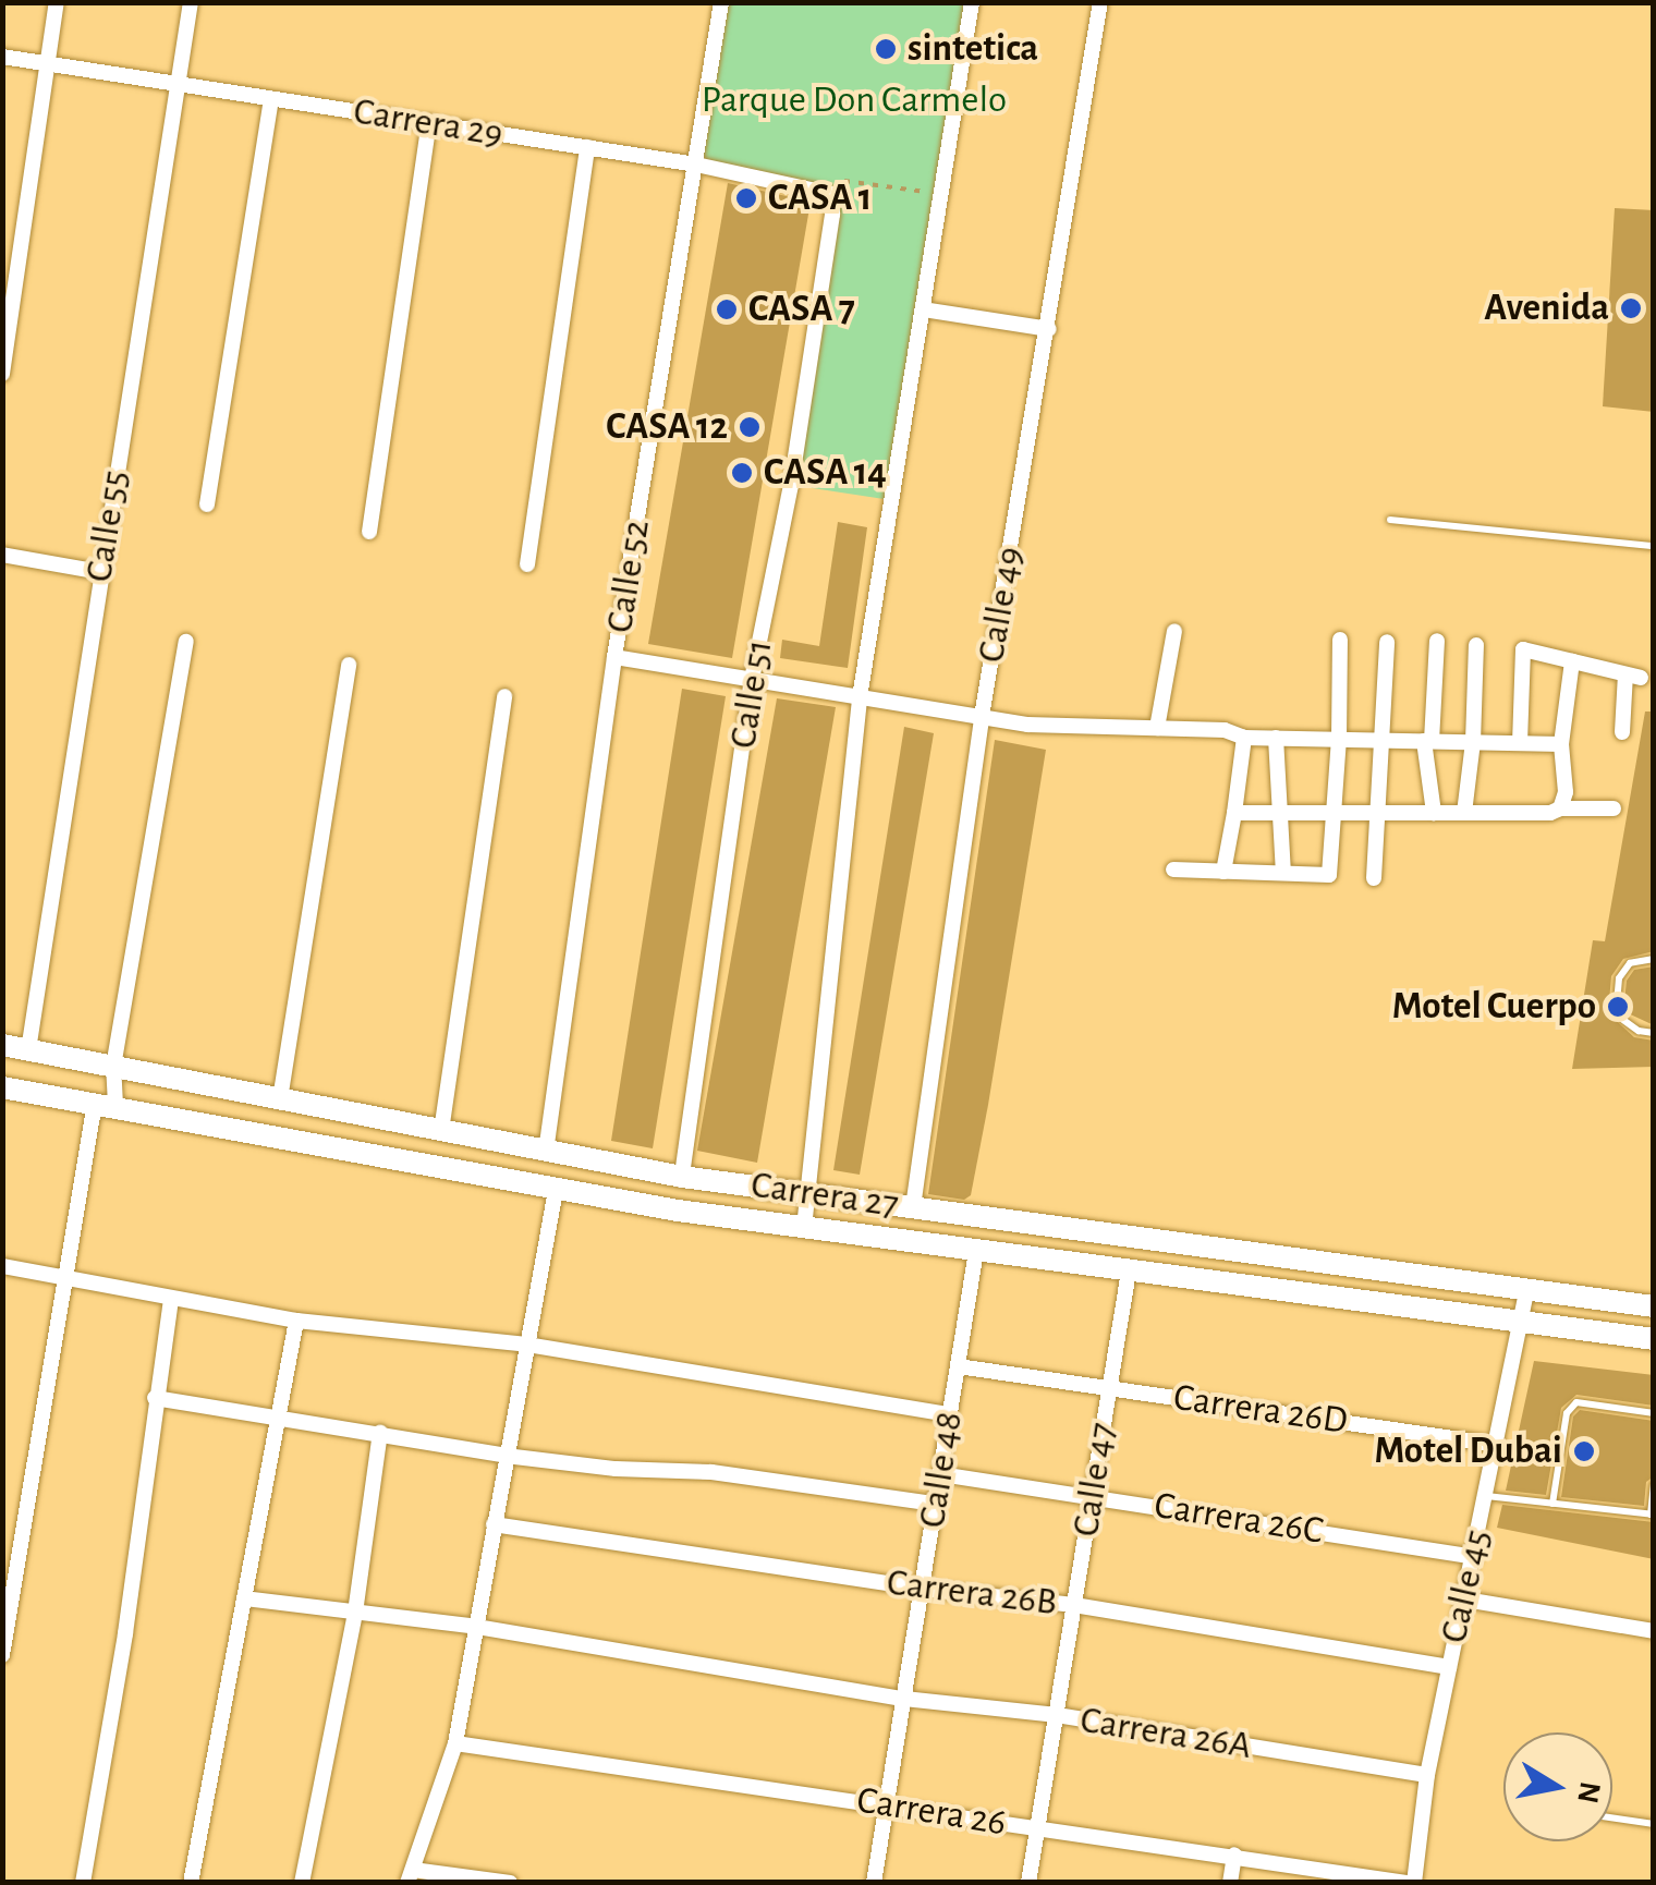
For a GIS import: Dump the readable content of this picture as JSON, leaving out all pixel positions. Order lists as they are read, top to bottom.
{
  "streets": {
    "street": [
      "Carrera 29",
      "Calle 55",
      "Calle 52",
      "Calle 49",
      "Calle 51",
      "Carrera 27",
      "Carrera 26D",
      "Calle 48",
      "Calle 47",
      "Carrera 26C",
      "Calle 45",
      "Carrera 26B",
      "Carrera 26A",
      "Carrera 26"
    ]
  },
  "crossings": [
    ["Carrera 29", "Calle 55"],
    ["Carrera 29", "Calle 52"],
    ["Carrera 29", "Calle 51"],
    ["Calle 55", "Carrera 27"],
    ["Calle 52", "Carrera 27"],
    ["Calle 49", "Carrera 27"],
    ["Calle 51", "Carrera 27"],
    ["Carrera 27", "Calle 48"],
    ["Carrera 27", "Calle 47"],
    ["Carrera 27", "Calle 45"],
    ["Carrera 26D", "Calle 48"],
    ["Carrera 26D", "Calle 47"],
    ["Carrera 26D", "Calle 45"],
    ["Calle 48", "Carrera 26C"],
    ["Calle 48", "Carrera 26B"],
    ["Calle 48", "Carrera 26A"],
    ["Calle 48", "Carrera 26"],
    ["Calle 47", "Carrera 26C"],
    ["Calle 47", "Carrera 26B"],
    ["Calle 47", "Carrera 26A"],
    ["Calle 47", "Carrera 26"],
    ["Carrera 26C", "Calle 45"],
    ["Calle 45", "Carrera 26B"],
    ["Calle 45", "Carrera 26A"],
    ["Calle 45", "Carrera 26"]
  ],
  "parks": ["Parque Don Carmelo"],
  "places": [
    "sintetica",
    "CASA 1",
    "Avenida",
    "CASA 7",
    "CASA 12",
    "CASA 14",
    "Motel Cuerpo",
    "Motel Dubai"
  ],
  "north": "right"
}
